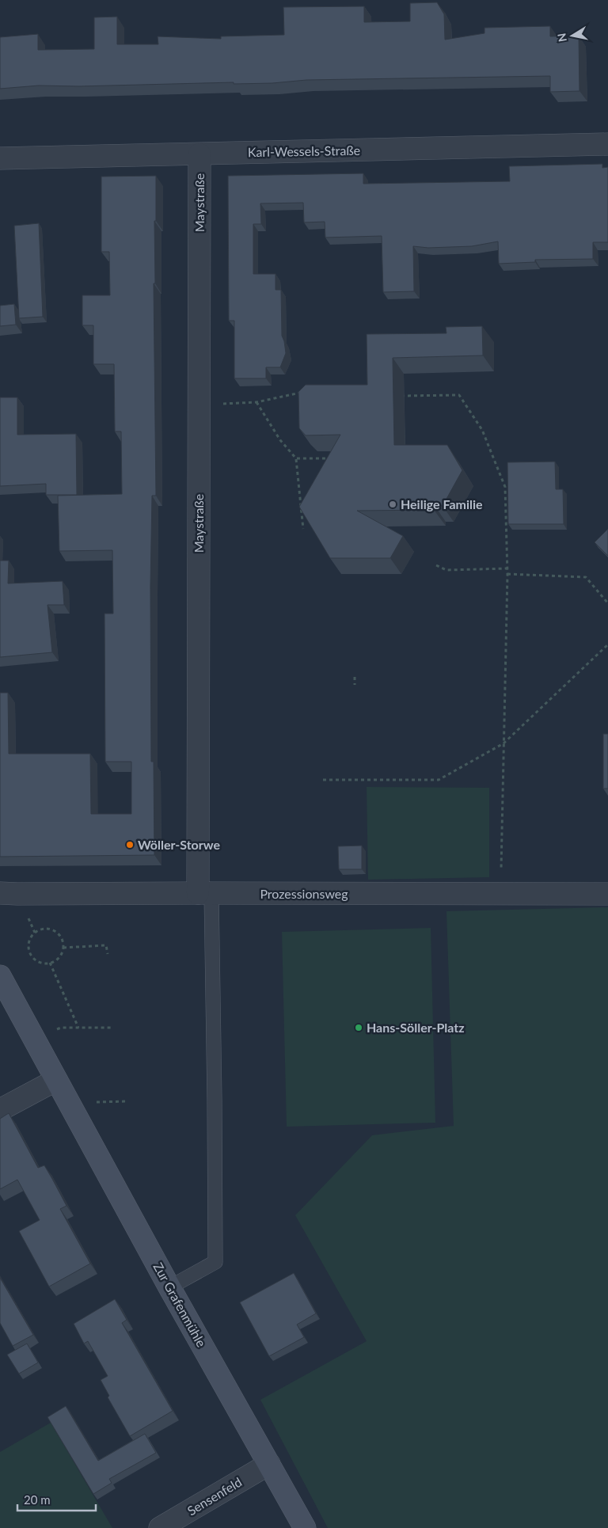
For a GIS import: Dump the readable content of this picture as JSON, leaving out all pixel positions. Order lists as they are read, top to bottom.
{
  "streets": {
    "street": [
      "Karl-Wessels-Straße",
      "Maystraße",
      "Prozessionsweg",
      "Zur Grafenmühle",
      "Sensenfeld"
    ]
  },
  "crossings": [
    ["Karl-Wessels-Straße", "Maystraße"],
    ["Maystraße", "Prozessionsweg"],
    ["Zur Grafenmühle", "Sensenfeld"]
  ],
  "places": ["Heilige Familie", "Wöller-Storwe", "Hans-Söller-Platz"],
  "scale_bar": "20 m",
  "north": "left"
}
